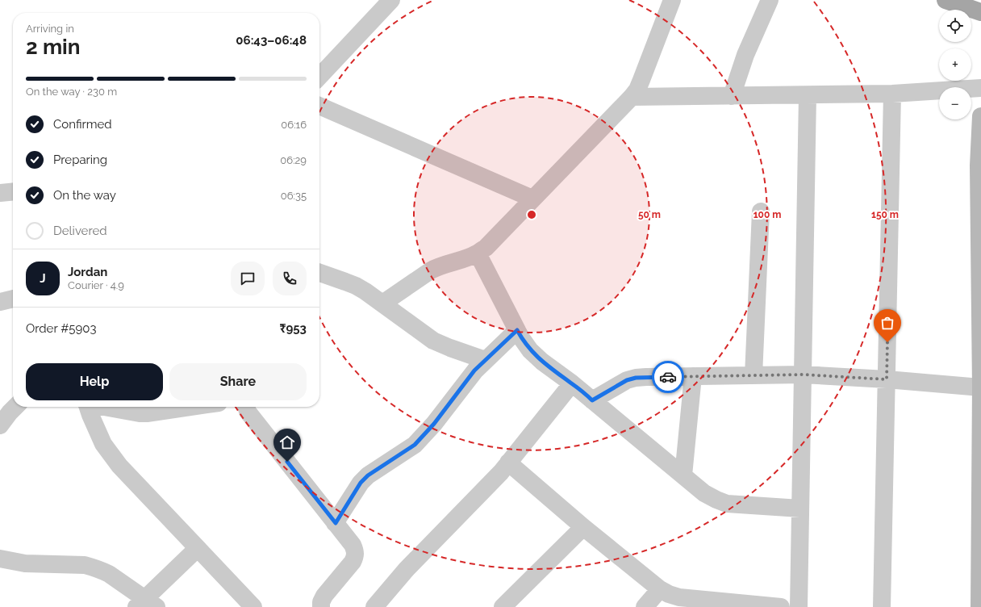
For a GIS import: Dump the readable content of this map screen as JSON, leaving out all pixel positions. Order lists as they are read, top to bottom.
{
  "page": {
    "map_buttons": ["+", "−"],
    "heading": ["2 min", "Arriving in", "06:43–06:48"],
    "panel": [
      "Jordan",
      "Courier · 4.9",
      "Order #5903",
      "₹953"
    ],
    "bar": "On the way · 230 m",
    "list": [
      ["Confirmed", "06:16"],
      ["Preparing", "06:29"],
      ["On the way", "06:35"],
      "Delivered"
    ],
    "round": "J",
    "buttons": ["Help", "Share"]
  },
  "rings": ["50 m", "100 m", "150 m"]
}
